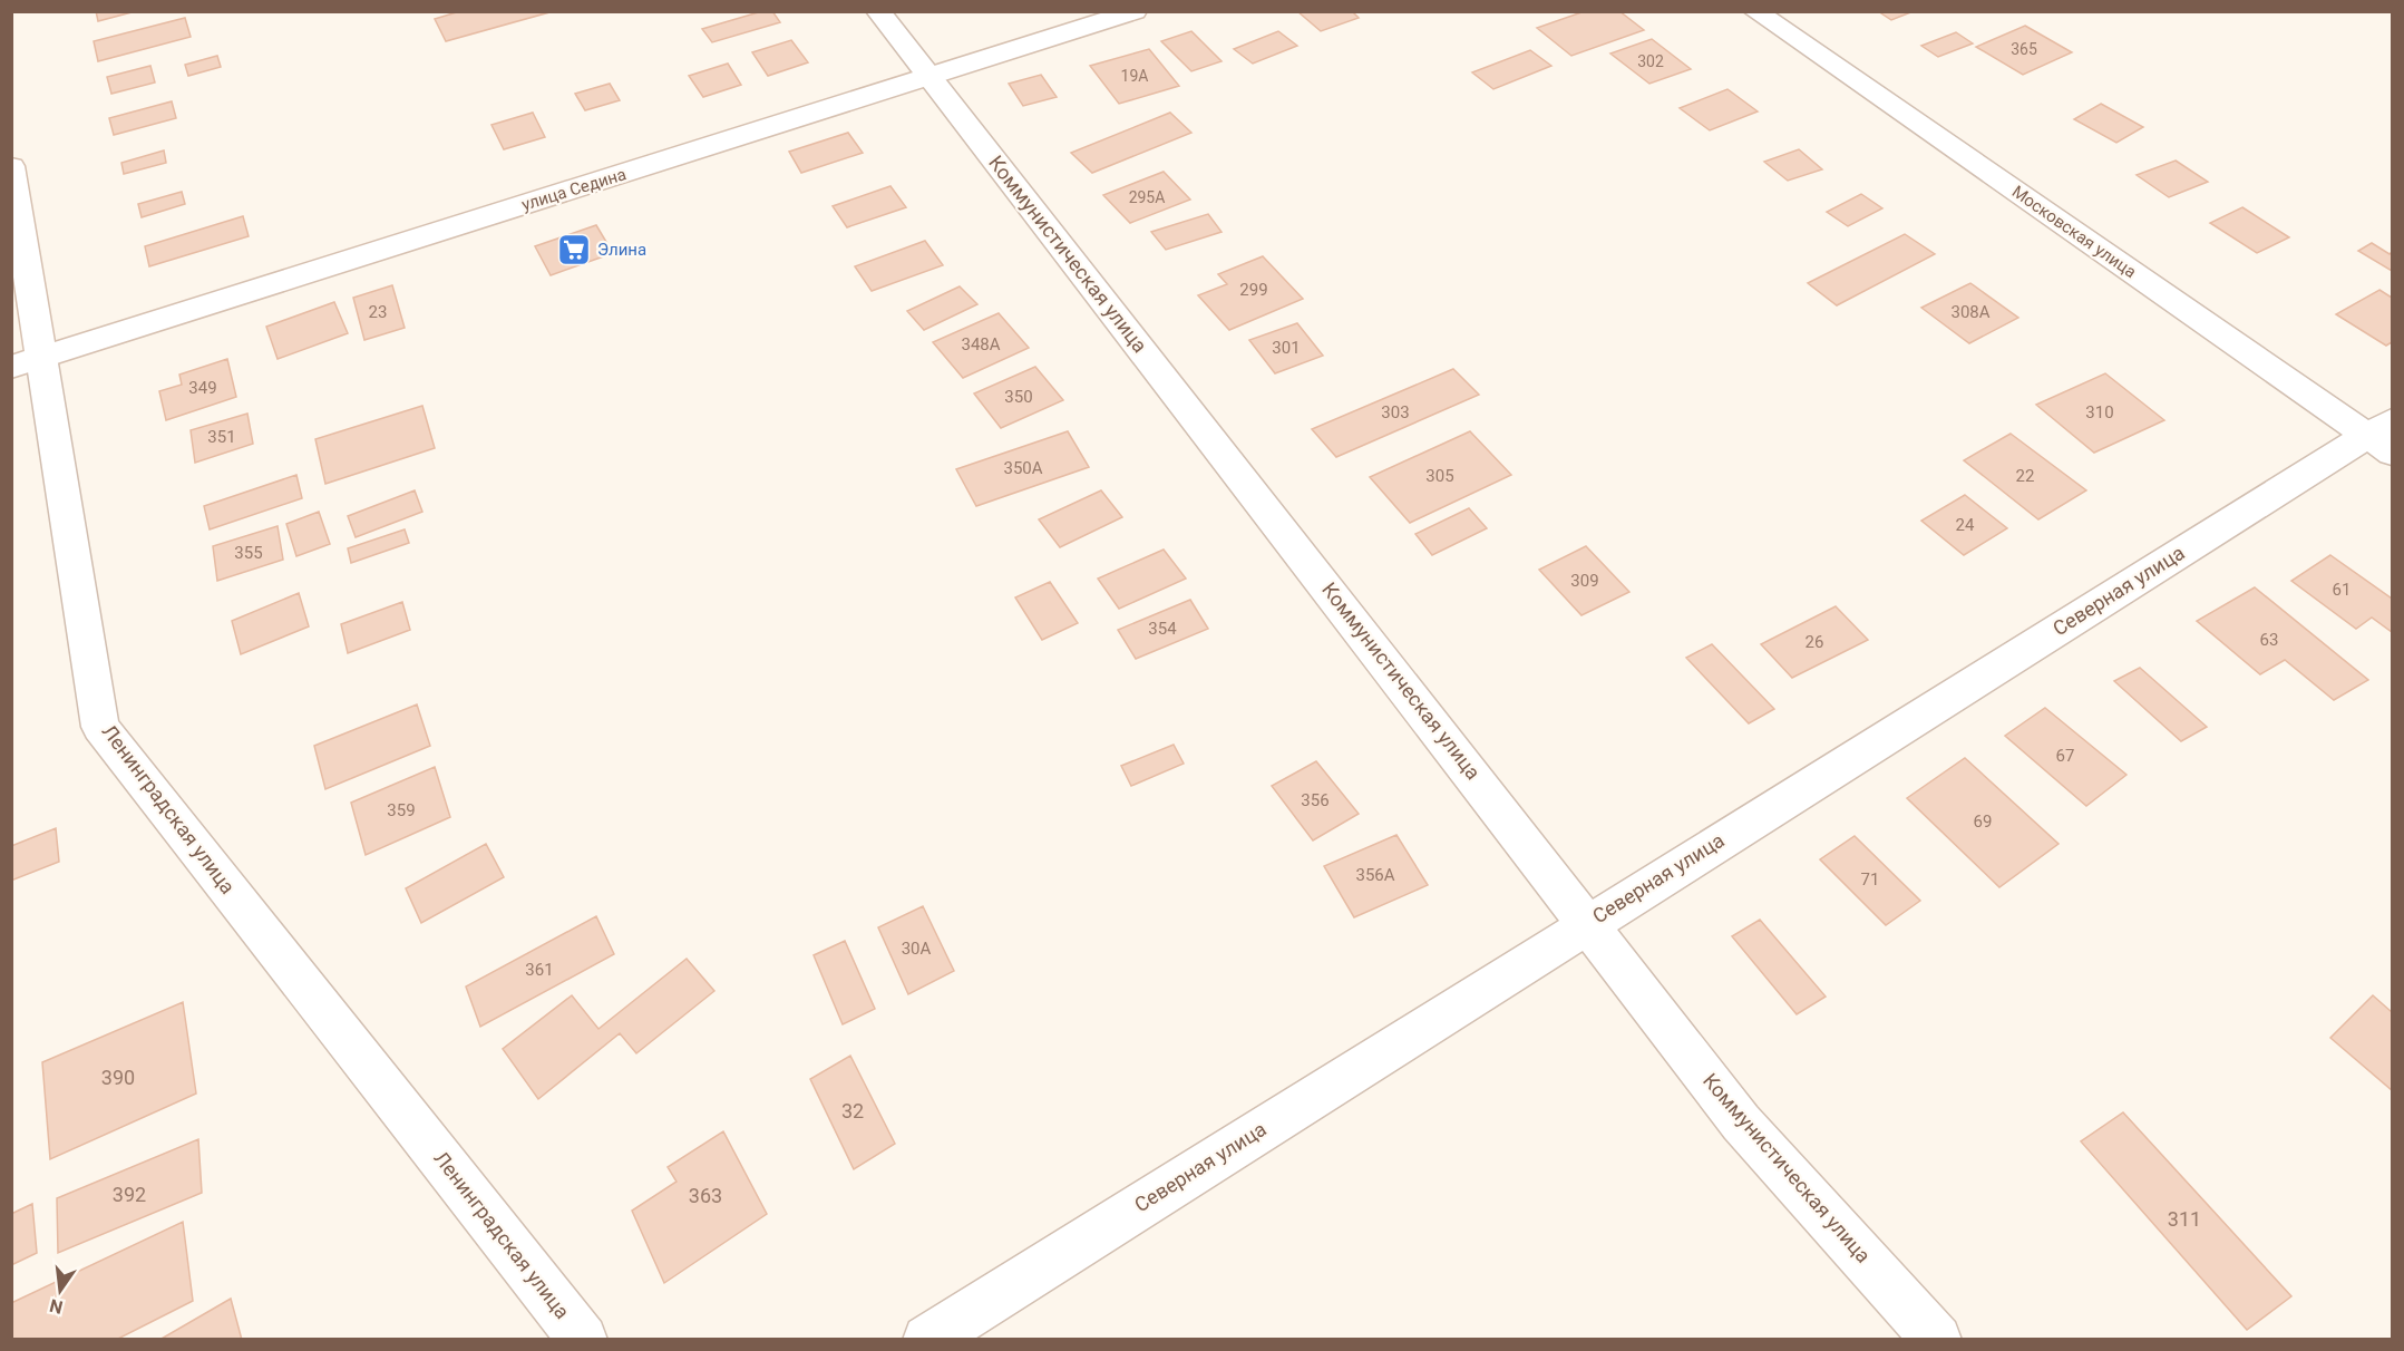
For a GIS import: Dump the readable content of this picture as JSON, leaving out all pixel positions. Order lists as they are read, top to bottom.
{
  "streets": {
    "street": [
      "улица Седина",
      "Московская улица",
      "Коммунистическая улица",
      "Северная улица",
      "Ленинградская улица"
    ]
  },
  "crossings": [
    ["улица Седина", "Коммунистическая улица"],
    ["улица Седина", "Ленинградская улица"],
    ["Московская улица", "Северная улица"],
    ["Коммунистическая улица", "Северная улица"]
  ],
  "places": {
    "supermarket": ["Элина"]
  },
  "house_numbers": [
    "365",
    "302",
    "19А",
    "295А",
    "299",
    "23",
    "308А",
    "348А",
    "301",
    "349",
    "350",
    "303",
    "310",
    "351",
    "350А",
    "305",
    "22",
    "24",
    "355",
    "309",
    "61",
    "354",
    "63",
    "26",
    "67",
    "356",
    "359",
    "69",
    "356А",
    "71",
    "30А",
    "361",
    "390",
    "32",
    "392",
    "363",
    "311"
  ],
  "north": "bottom"
}
